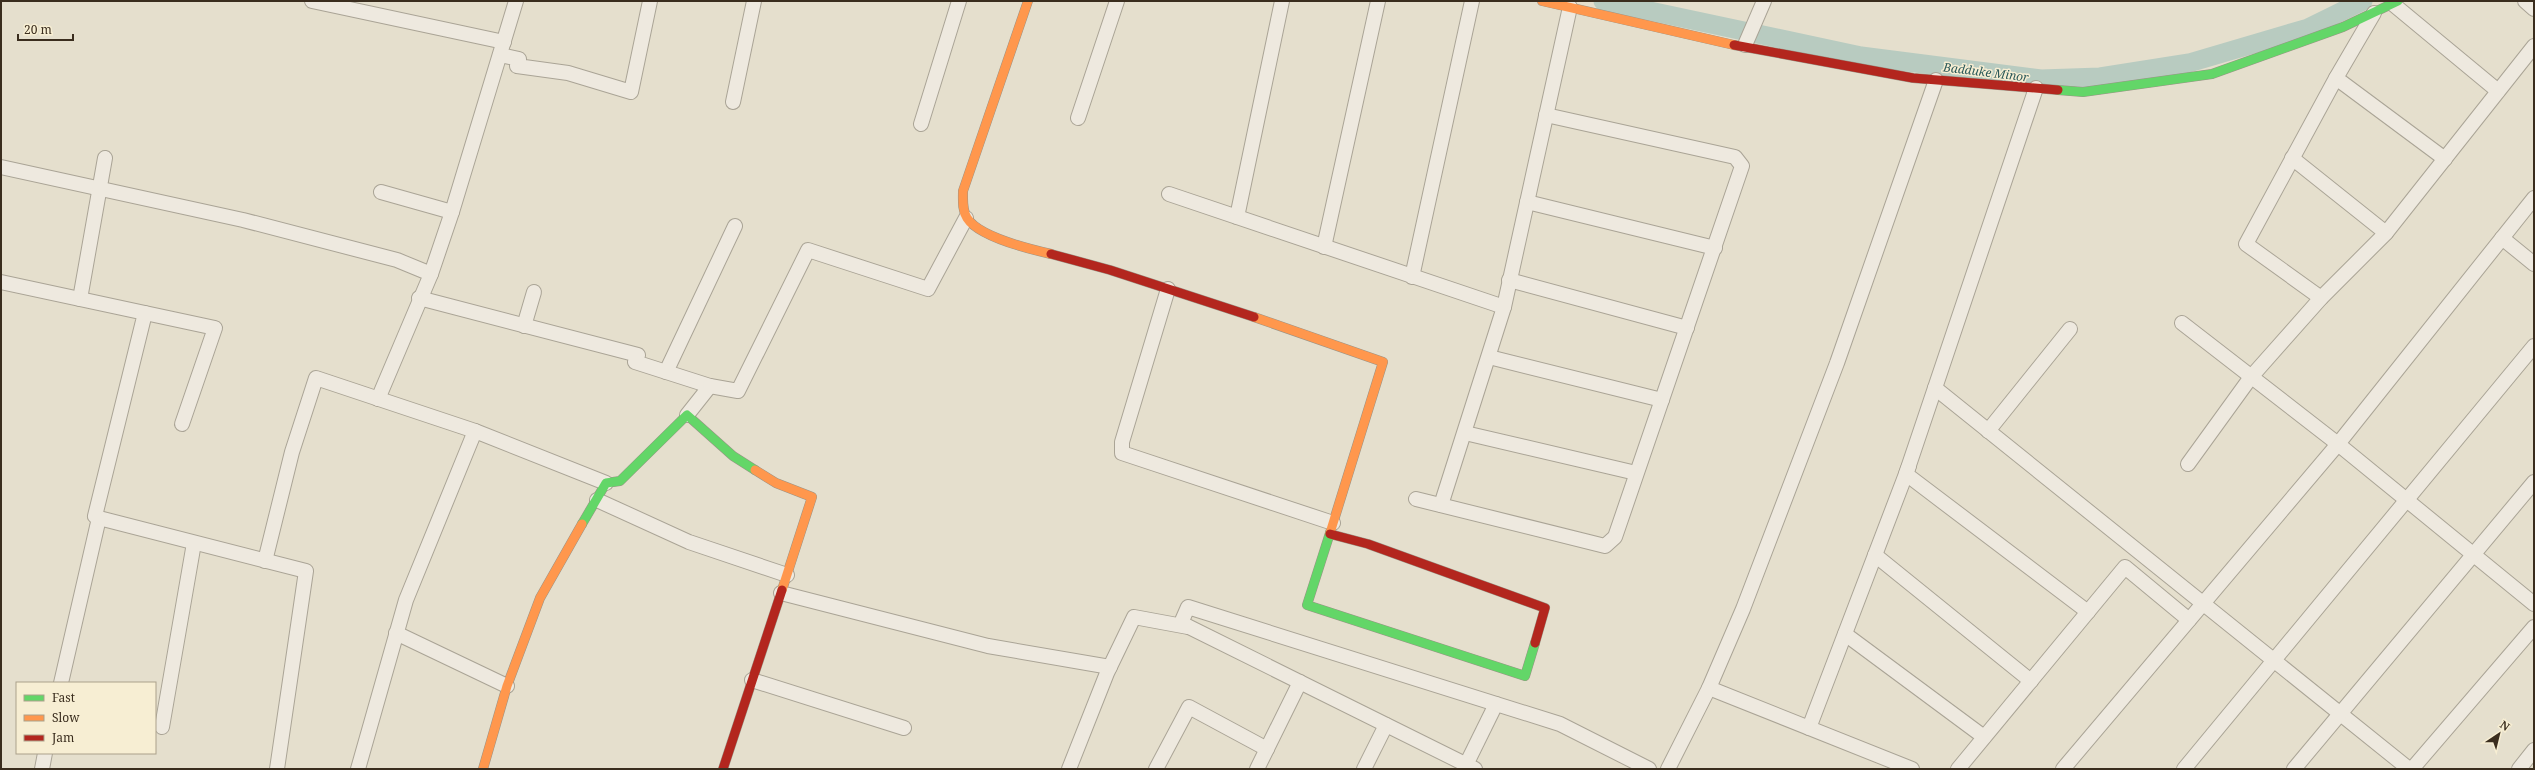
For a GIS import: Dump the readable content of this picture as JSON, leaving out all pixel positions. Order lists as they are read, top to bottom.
{
  "water": ["Badduke Minor"],
  "legend": ["Fast", "Slow", "Jam"],
  "scale_bar": "20 m",
  "north": "top right"
}
